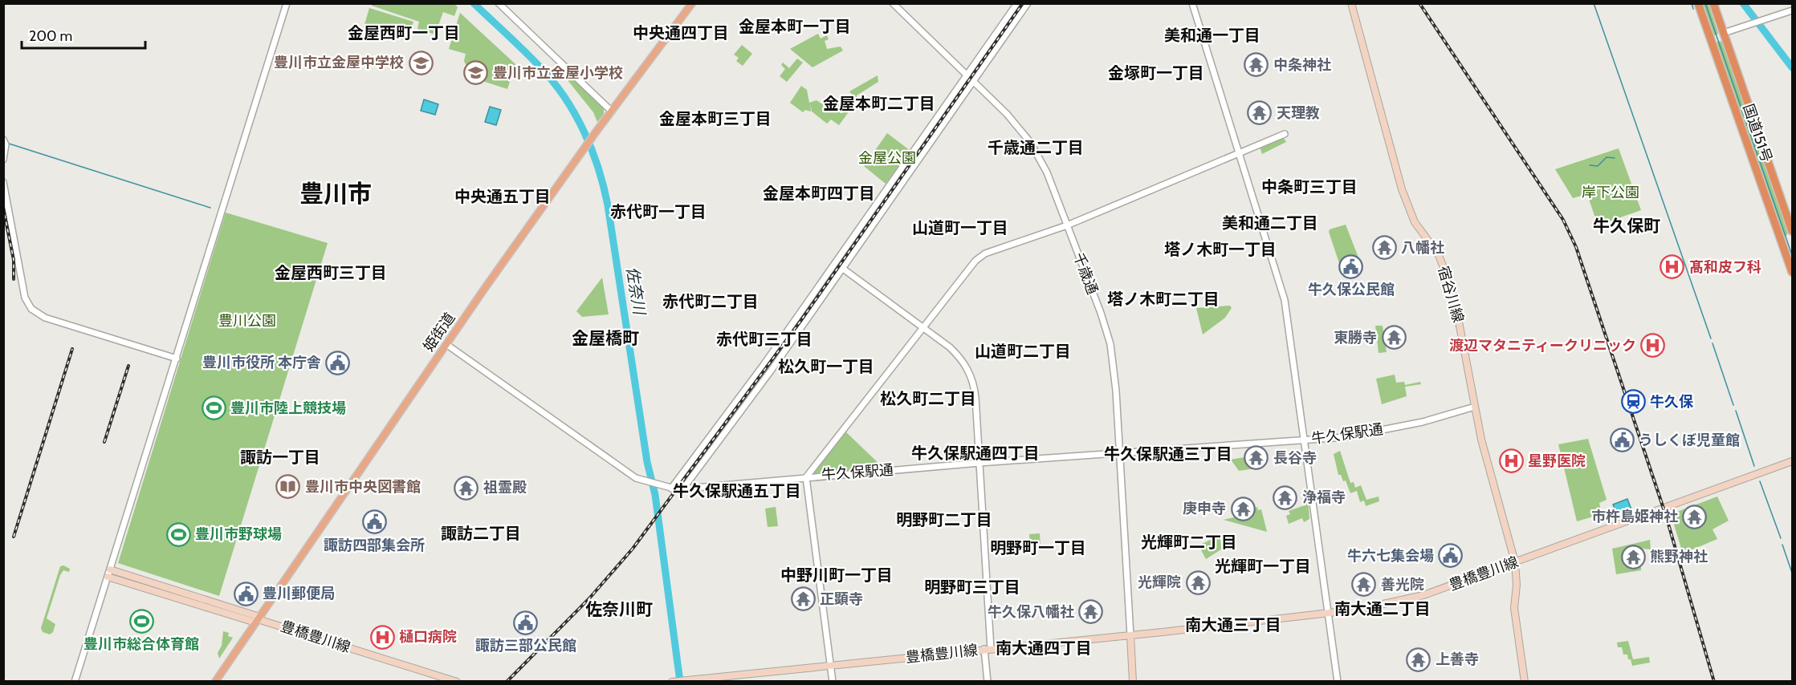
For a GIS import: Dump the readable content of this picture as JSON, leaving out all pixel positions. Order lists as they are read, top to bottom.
{
  "streets": {
    "highway": ["国道151号"],
    "main road": ["宿谷川線", "姫街道", "豊橋豊川線"],
    "street": ["千歳通", "牛久保駅通"]
  },
  "crossings": [
    ["千歳通", "牛久保駅通"],
    ["千歳通", "豊橋豊川線"],
    ["宿谷川線", "牛久保駅通"],
    ["宿谷川線", "豊橋豊川線"],
    ["姫街道", "牛久保駅通"],
    ["姫街道", "豊橋豊川線"]
  ],
  "districts": [
    "金屋本町一丁目",
    "金屋西町一丁目",
    "中央通四丁目",
    "美和通一丁目",
    "金塚町一丁目",
    "金屋本町二丁目",
    "金屋本町三丁目",
    "千歳通二丁目",
    "中条町三丁目",
    "豊川市",
    "金屋本町四丁目",
    "中央通五丁目",
    "赤代町一丁目",
    "美和通二丁目",
    "牛久保町",
    "山道町一丁目",
    "塔ノ木町一丁目",
    "金屋西町三丁目",
    "塔ノ木町二丁目",
    "赤代町二丁目",
    "金屋橋町",
    "赤代町三丁目",
    "山道町二丁目",
    "松久町一丁目",
    "松久町二丁目",
    "牛久保駅通四丁目",
    "牛久保駅通三丁目",
    "諏訪一丁目",
    "牛久保駅通五丁目",
    "明野町二丁目",
    "諏訪二丁目",
    "光輝町二丁目",
    "明野町一丁目",
    "光輝町一丁目",
    "中野川町一丁目",
    "明野町三丁目",
    "佐奈川町",
    "南大通二丁目",
    "南大通三丁目",
    "南大通四丁目"
  ],
  "water": ["佐奈川"],
  "parks": ["金屋公園", "岸下公園", "豊川公園"],
  "places": {
    "school or university": ["豊川市立金屋中学校", "豊川市立金屋小学校"],
    "temple": [
      "中条神社",
      "天理教",
      "八幡社",
      "東勝寺",
      "長谷寺",
      "祖霊殿",
      "浄福寺",
      "庚申寺",
      "市杵島姫神社",
      "熊野神社",
      "光輝院",
      "善光院",
      "正顕寺",
      "牛久保八幡社",
      "上善寺"
    ],
    "public building": [
      "牛久保公民館",
      "豊川市役所 本庁舎",
      "うしくぼ児童館",
      "諏訪四部集会所",
      "牛六七集会場",
      "豊川郵便局",
      "諏訪三部公民館"
    ],
    "hospital": [
      "髙和皮フ科",
      "渡辺マタニティークリニック",
      "星野医院",
      "樋口病院"
    ],
    "station": ["牛久保"],
    "sports": ["豊川市陸上競技場", "豊川市野球場", "豊川市総合体育館"],
    "library": ["豊川市中央図書館"]
  },
  "scale_bar": "200 m"
}
